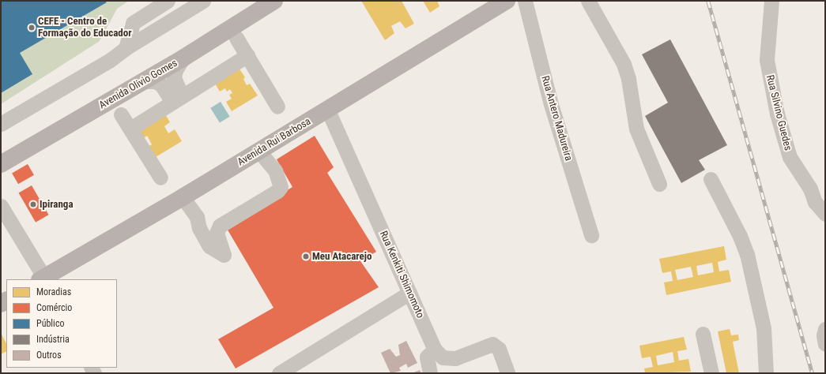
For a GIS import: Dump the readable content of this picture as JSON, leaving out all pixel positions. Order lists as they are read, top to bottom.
{
  "streets": {
    "main road": ["Avenida Olivio Gomes", "Avenida Rui Barbosa"],
    "street": ["Rua Silvino Guedes", "Rua Antero Madureira", "Rua Kenkiti Shimomoto"]
  },
  "crossings": [
    ["Avenida Rui Barbosa", "Rua Kenkiti Shimomoto"]
  ],
  "places": ["CEFE - Centro de Formação do Educador", "Ipiranga", "Meu Atacarejo"],
  "legend": [
    "Moradias",
    "Comércio",
    "Público",
    "Indústria",
    "Outros"
  ]
}
